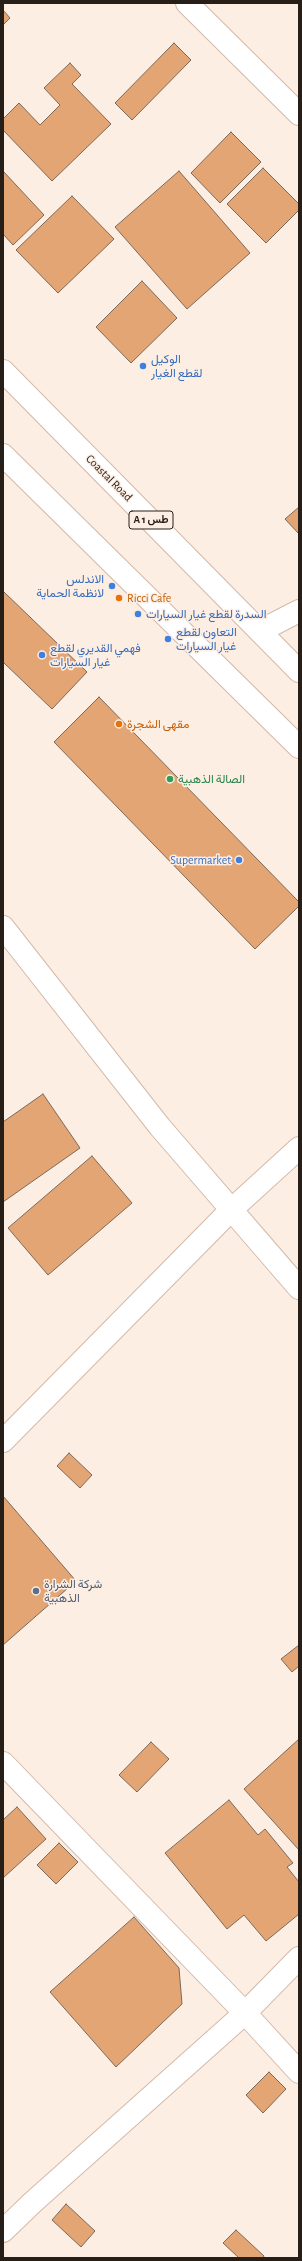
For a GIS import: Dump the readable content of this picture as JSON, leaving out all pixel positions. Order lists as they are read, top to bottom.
{
  "streets": {
    "main road": ["Coastal Road", "A 1 طس"]
  },
  "places": [
    "الوكيل لقطع الغيار",
    "الاندلس لانظمة الحماية",
    "Ricci Cafe",
    "السدرة لقطع غيار السيارات",
    "التعاون لقطع غيار السيارات",
    "فهمي القديري لقطع غيار السيارات",
    "مقهى الشجرة",
    "الصالة الذهبية",
    "Supermarket",
    "شركة الشرارة الذهبية"
  ]
}
